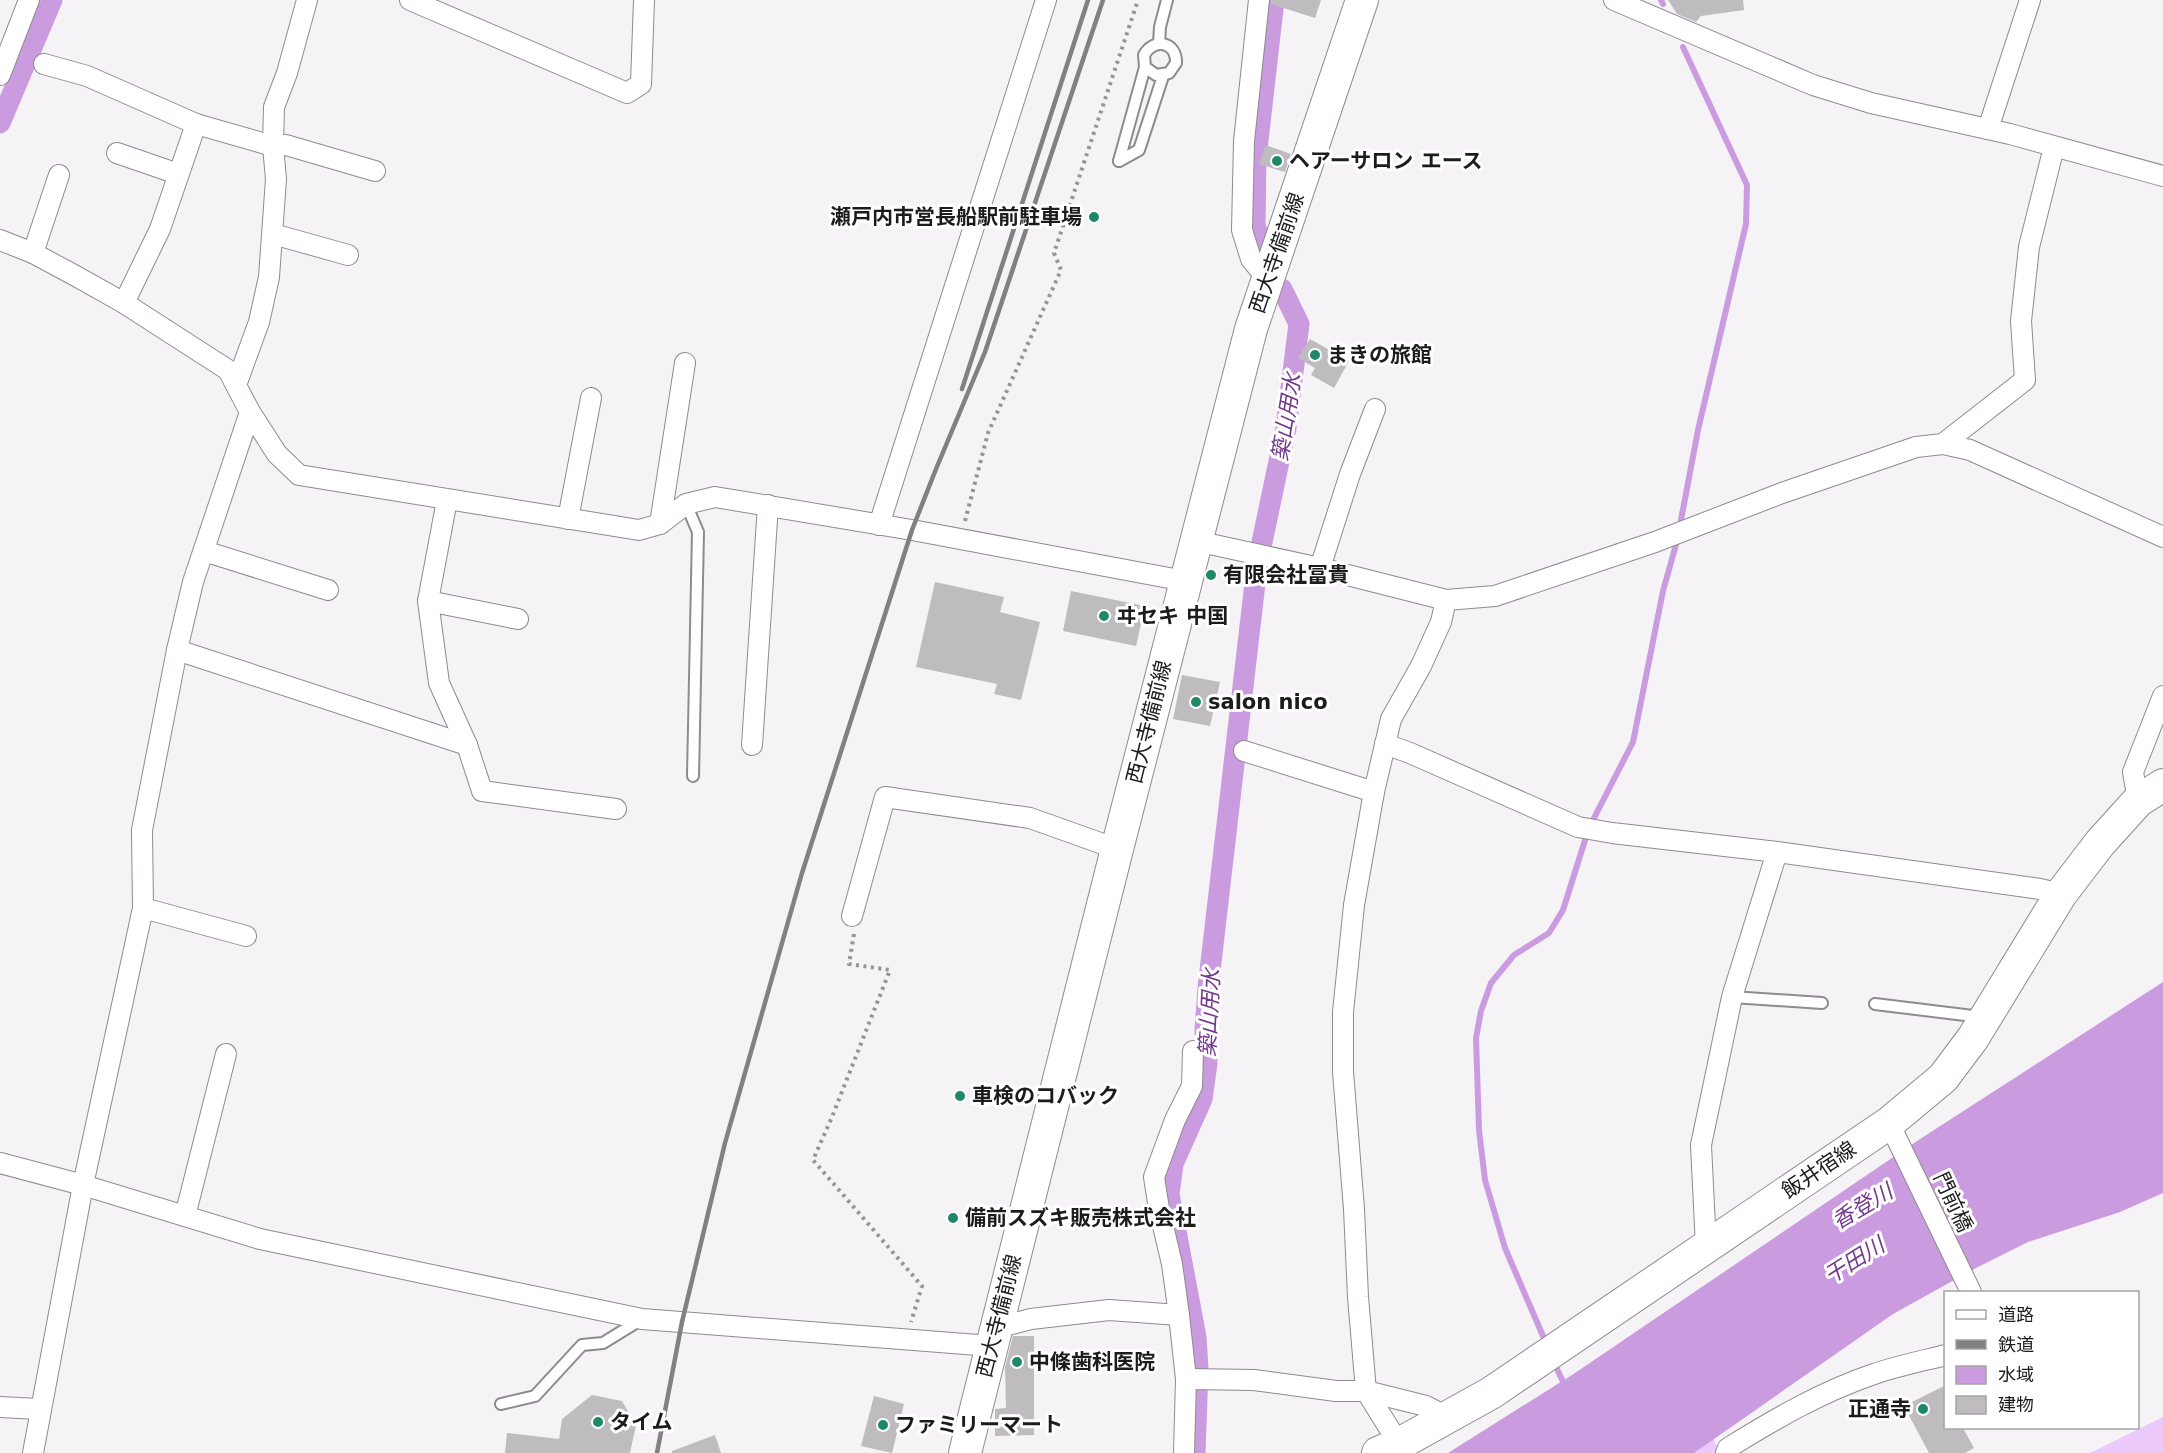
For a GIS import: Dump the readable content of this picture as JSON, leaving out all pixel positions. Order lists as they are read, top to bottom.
{
  "streets": {
    "main road": ["西大寺備前線", "飯井宿線"],
    "street": ["門前橋"]
  },
  "crossings": [
    ["飯井宿線", "門前橋"]
  ],
  "water": ["築山用水", "香登川", "干田川"],
  "places": [
    "ヘアーサロン エース",
    "瀬戸内市営長船駅前駐車場",
    "まきの旅館",
    "有限会社冨貴",
    "ヰセキ 中国",
    "salon nico",
    "車検のコバック",
    "備前スズキ販売株式会社",
    "中條歯科医院",
    "正通寺",
    "タイム",
    "ファミリーマート"
  ],
  "legend": [
    "道路",
    "鉄道",
    "水域",
    "建物"
  ]
}
